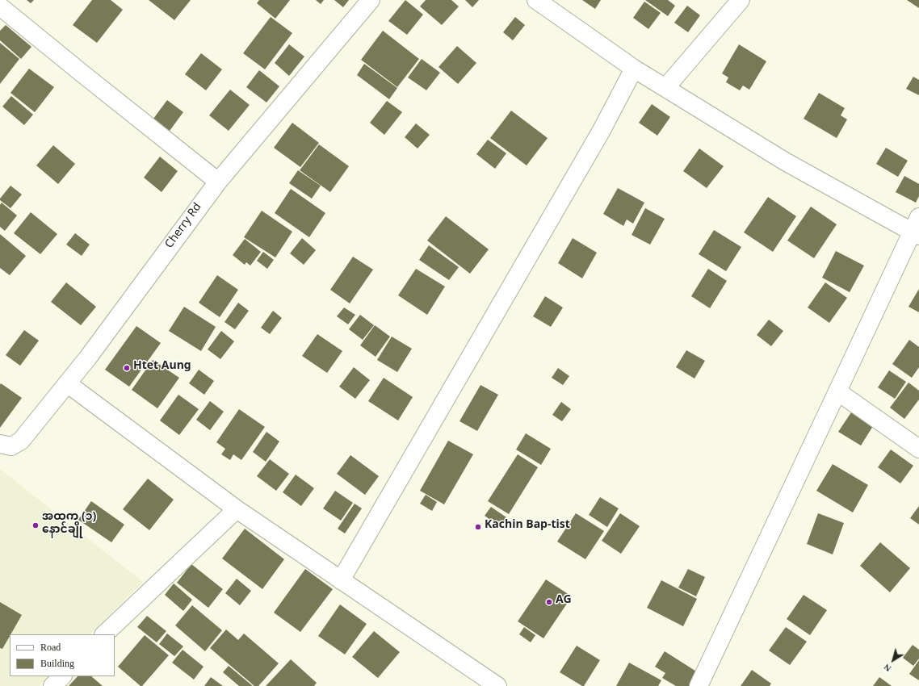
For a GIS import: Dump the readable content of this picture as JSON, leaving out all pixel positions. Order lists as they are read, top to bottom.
{
  "streets": {
    "street": ["Cherry Rd"]
  },
  "places": [
    "Htet Aung",
    "အထက (၁) နောင်ချို",
    "Kachin Bap-tist",
    "AG"
  ],
  "legend": ["Road", "Building"],
  "north": "bottom left"
}
